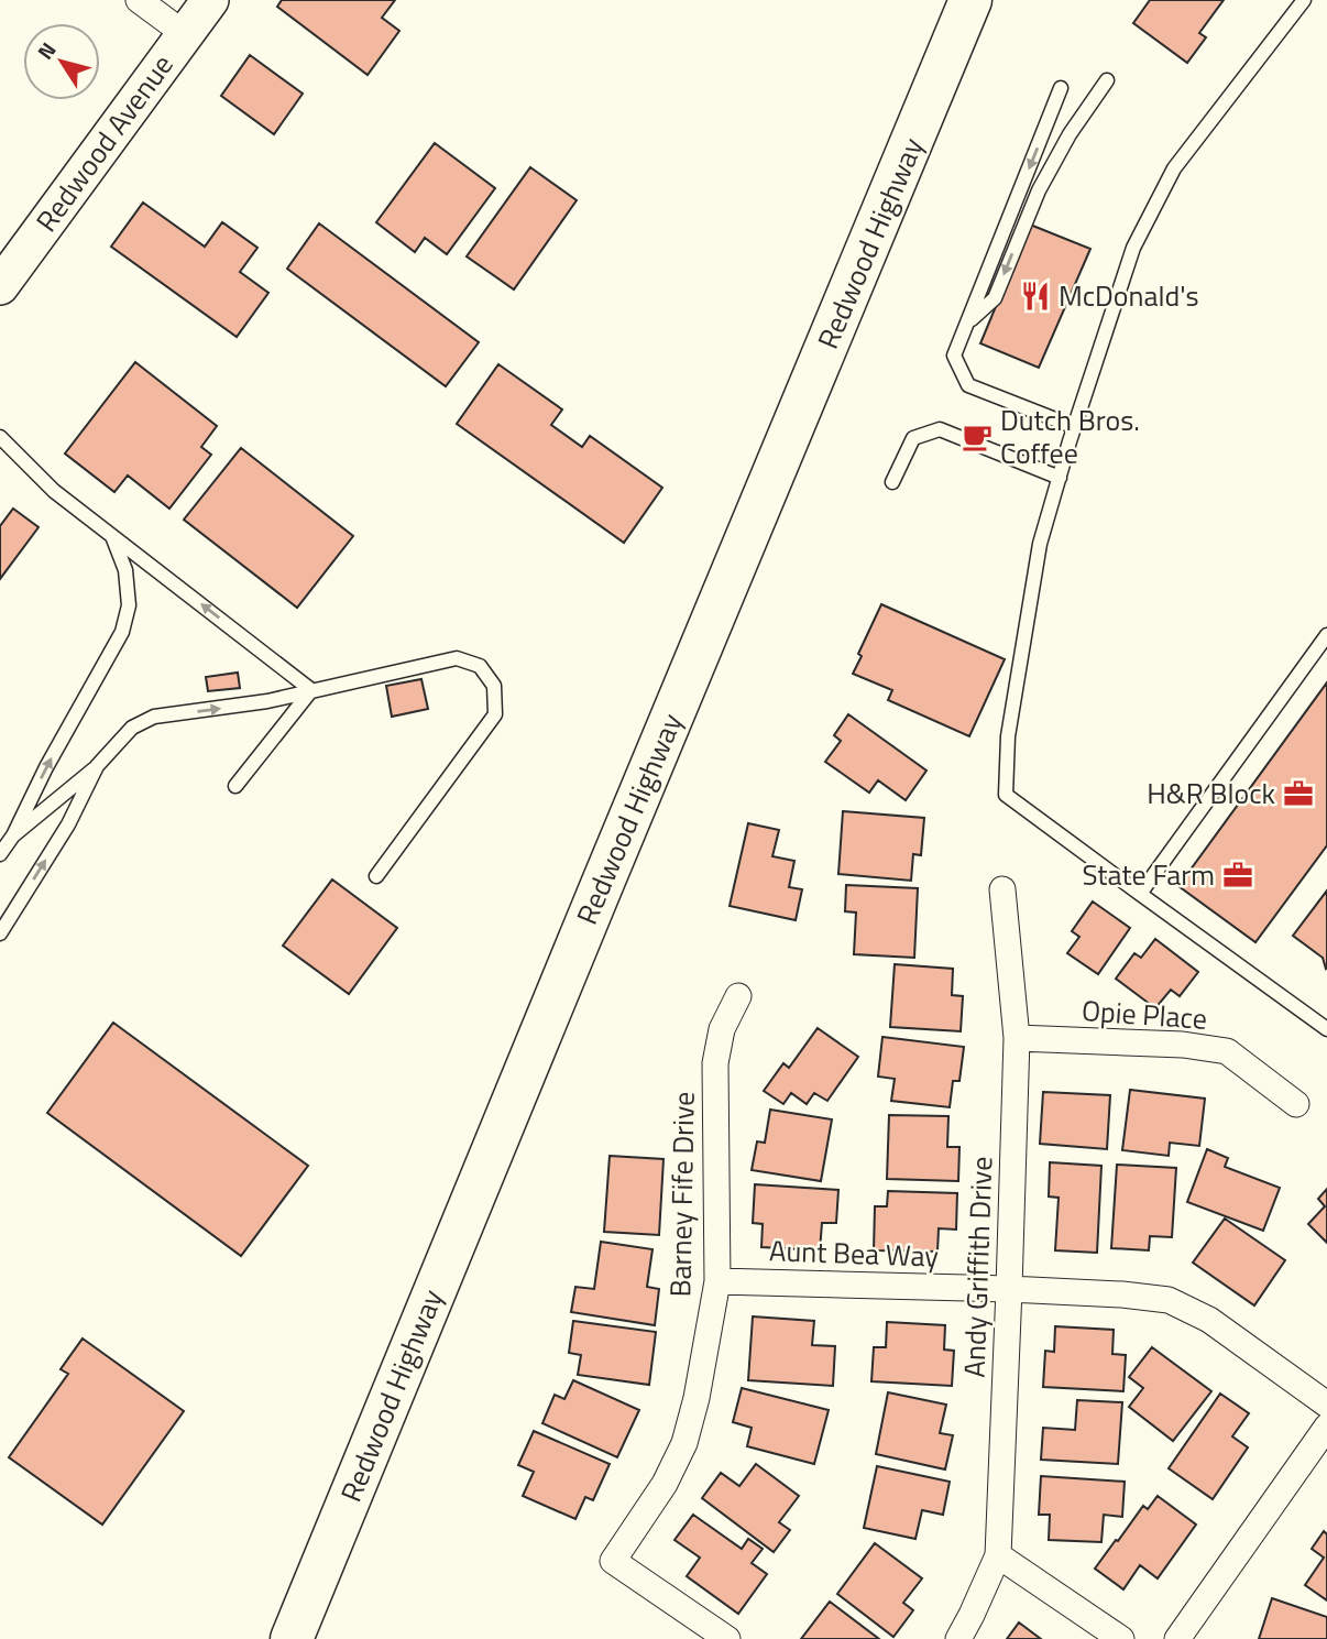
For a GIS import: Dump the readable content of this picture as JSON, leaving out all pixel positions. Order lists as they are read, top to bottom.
{
  "streets": {
    "highway": ["Redwood Highway"],
    "main road": ["Redwood Avenue"],
    "street": [
      "Opie Place",
      "Barney Fife Drive",
      "Aunt Bea Way",
      "Andy Griffith Drive"
    ]
  },
  "crossings": [
    ["Opie Place", "Andy Griffith Drive"],
    ["Barney Fife Drive", "Aunt Bea Way"],
    ["Aunt Bea Way", "Andy Griffith Drive"]
  ],
  "places": {
    "restaurant": ["McDonald's"],
    "cafe": ["Dutch Bros. Coffee"],
    "office": ["H&R Block", "State Farm"]
  },
  "north": "top left"
}
